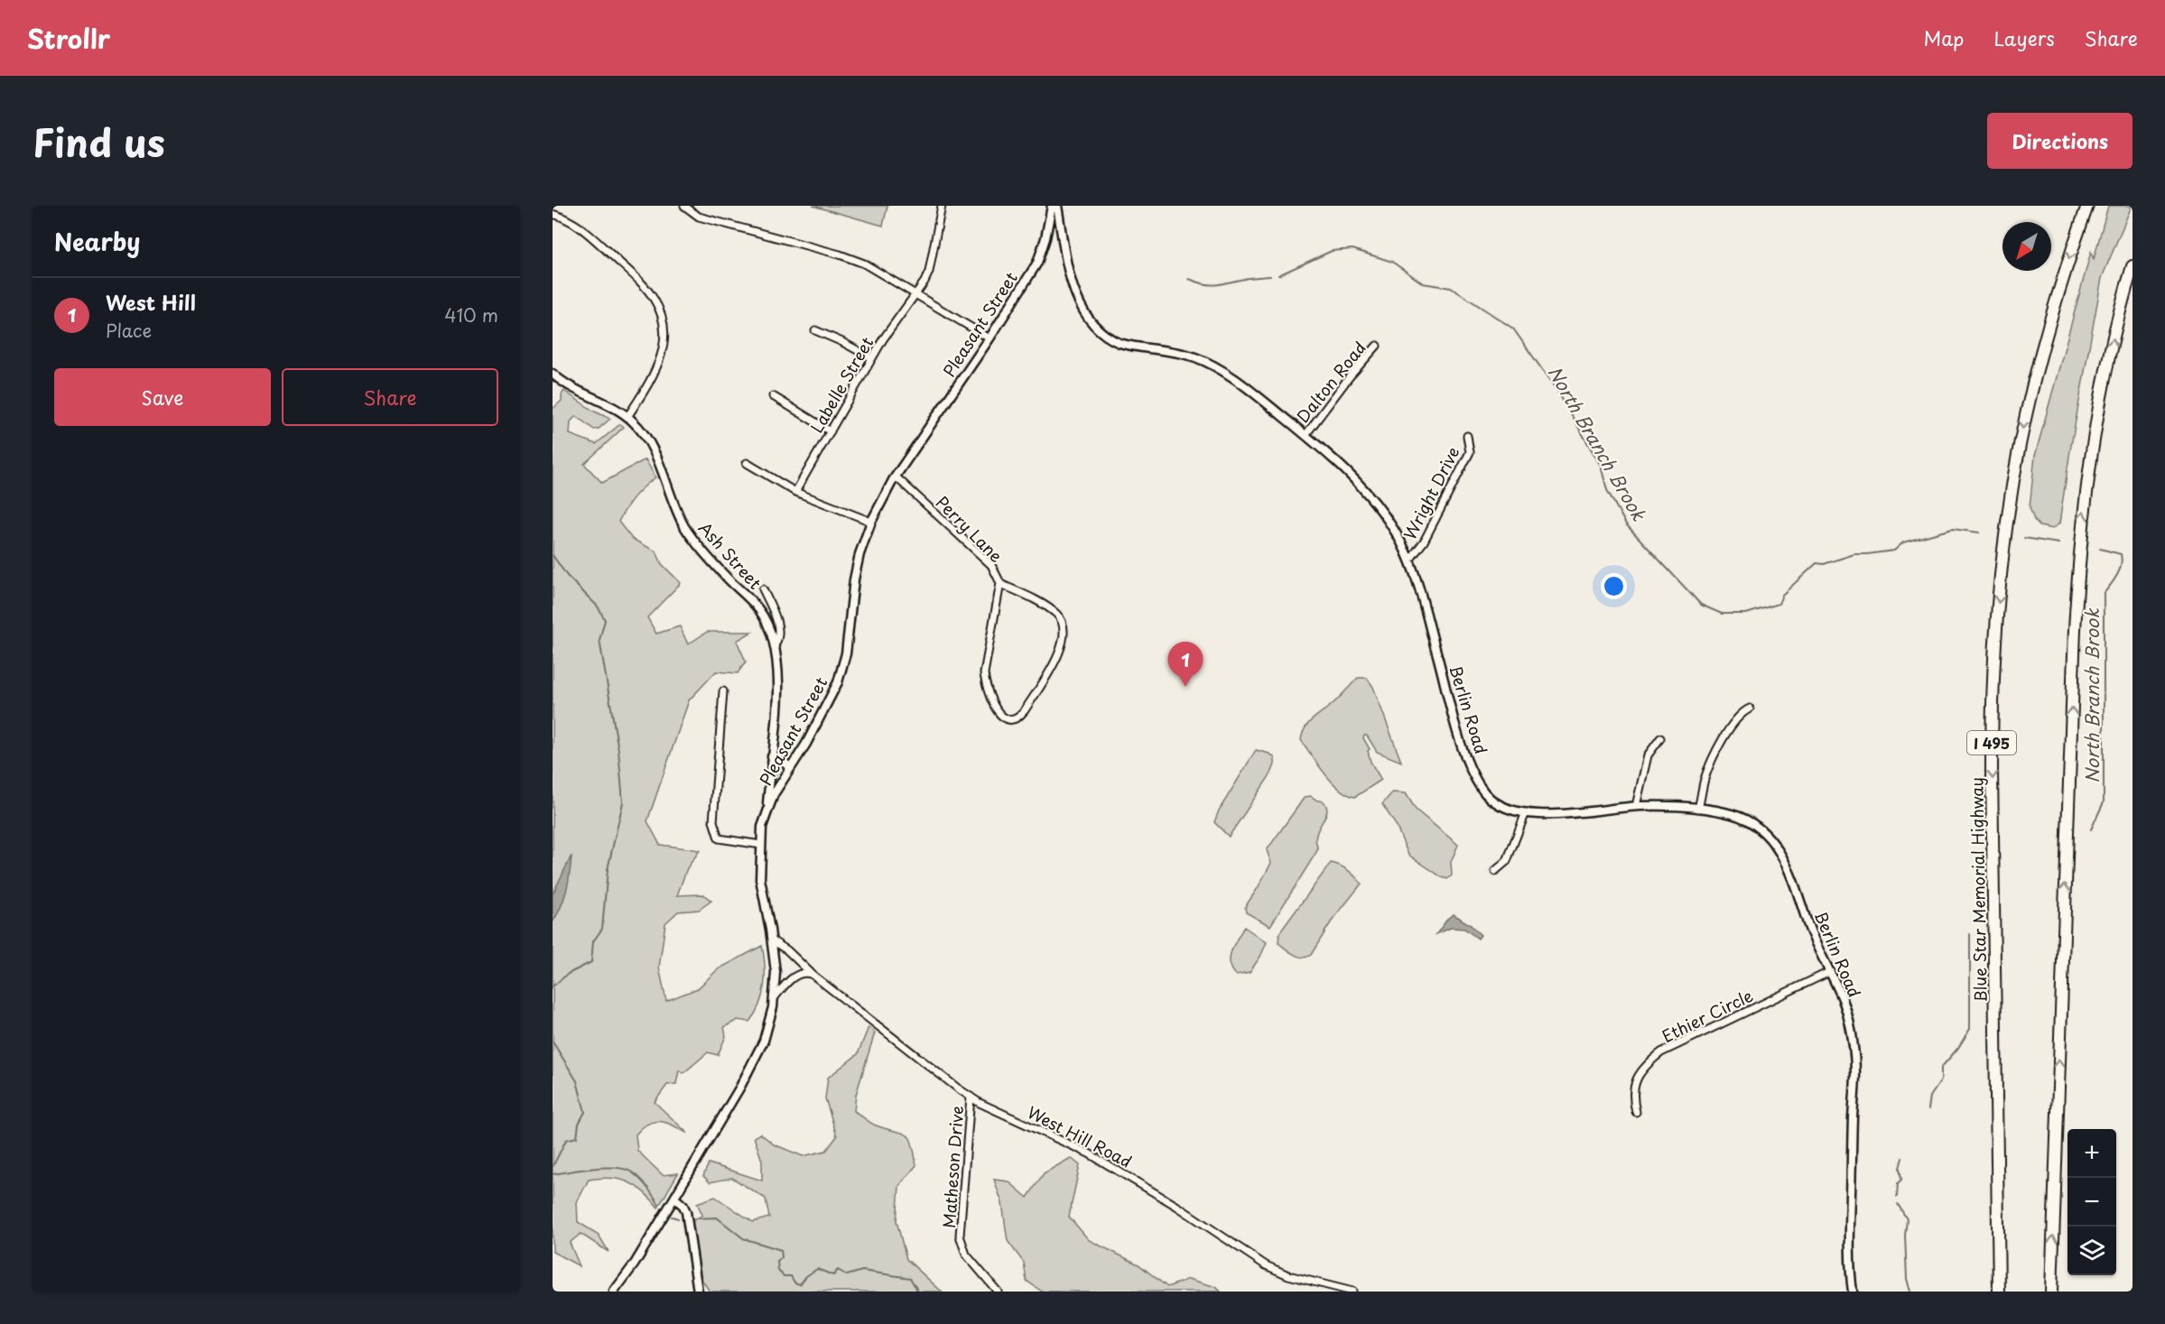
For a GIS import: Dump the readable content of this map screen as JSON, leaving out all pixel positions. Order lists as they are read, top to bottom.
{
  "streets": {
    "highway": ["I 495", "Blue Star Memorial Highway"],
    "street": [
      "Pleasant Street",
      "Dalton Road",
      "Labelle Street",
      "Wright Drive",
      "Perry Lane",
      "Ash Street",
      "Berlin Road",
      "Ethier Circle",
      "West Hill Road",
      "Matheson Drive"
    ]
  },
  "crossings": [
    ["Pleasant Street", "Perry Lane"],
    ["Pleasant Street", "Ash Street"],
    ["Pleasant Street", "West Hill Road"],
    ["Dalton Road", "Berlin Road"],
    ["Wright Drive", "Berlin Road"],
    ["Berlin Road", "Ethier Circle"],
    ["West Hill Road", "Matheson Drive"]
  ],
  "water": ["North Branch Brook"],
  "north": "bottom left",
  "page": {
    "header": "Strollr",
    "nav": ["Map", "Layers", "Share"],
    "title": "Find us",
    "buttons": [
      "Directions",
      ["Save", "Share"]
    ],
    "heading": "Nearby",
    "list": [
      {
        "mark": "1",
        "name": "West Hill",
        "note": "Place",
        "value": "410 m"
      }
    ],
    "pins": "1",
    "map_buttons": ["+", "−"]
  }
}
